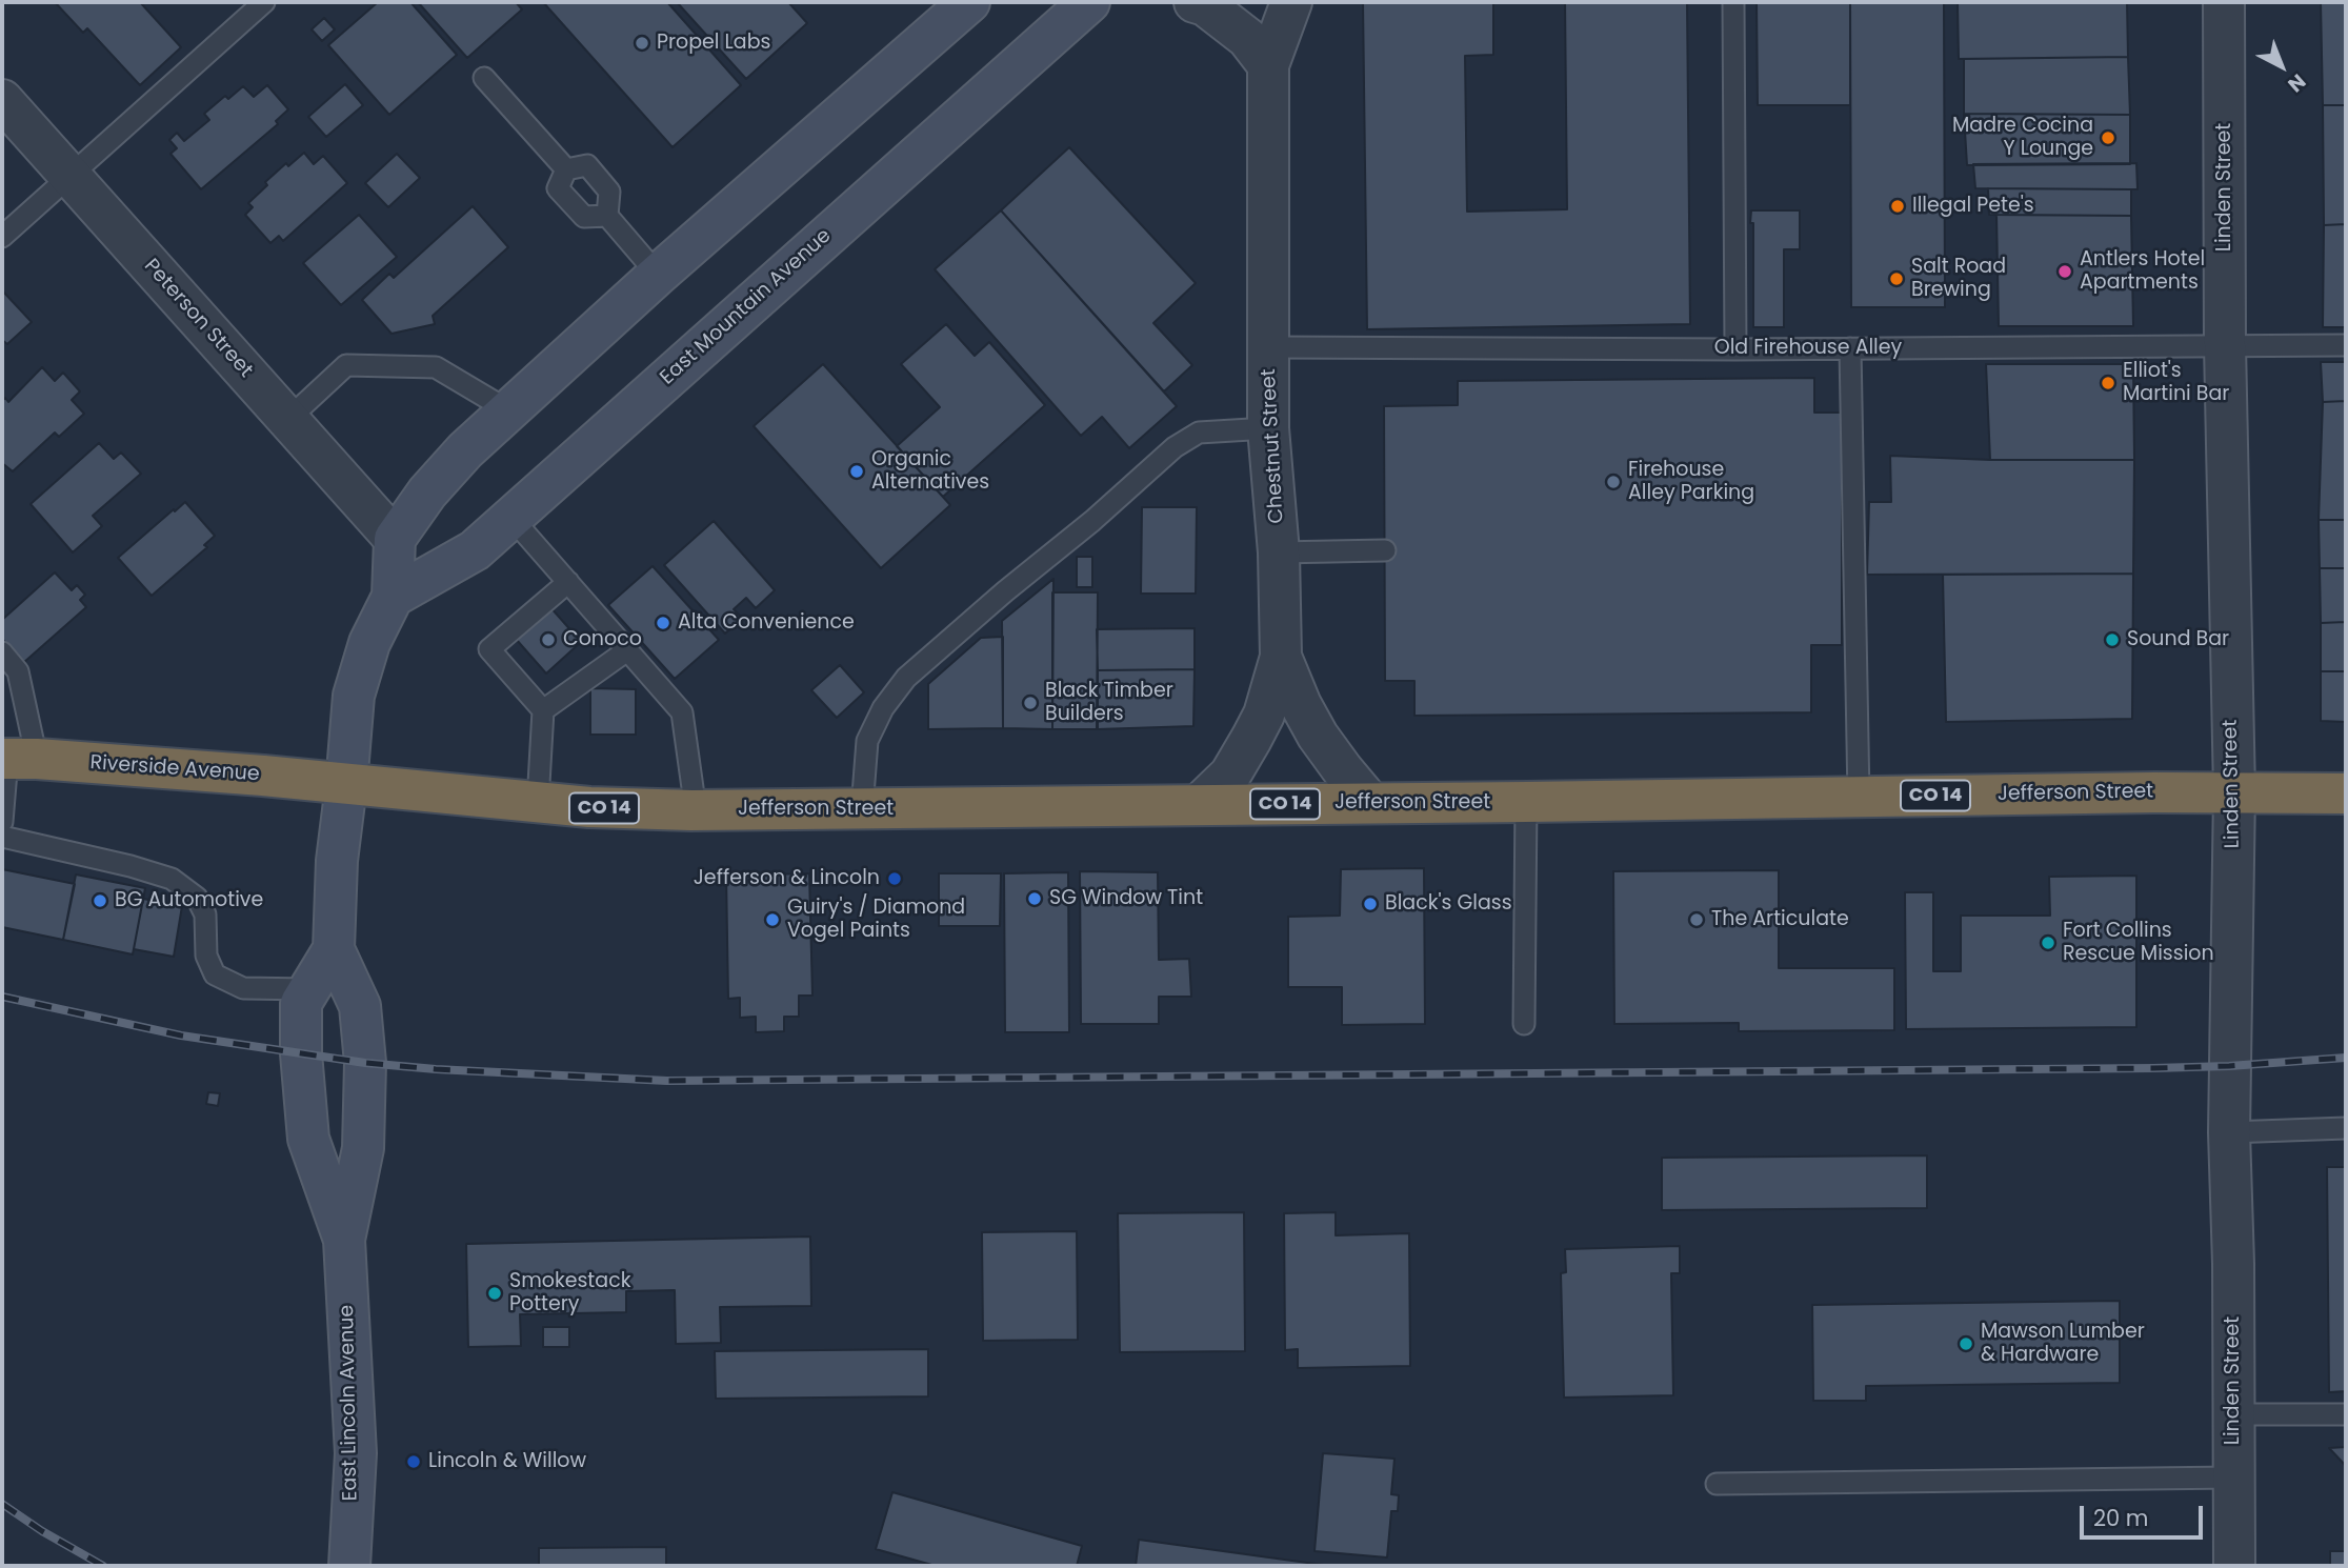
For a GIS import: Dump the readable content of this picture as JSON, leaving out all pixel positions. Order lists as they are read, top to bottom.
{
  "streets": {
    "highway": ["Riverside Avenue", "Jefferson Street", "CO 14"],
    "street": [
      "Linden Street",
      "East Mountain Avenue",
      "Peterson Street",
      "Chestnut Street",
      "East Lincoln Avenue"
    ],
    "lane": ["Old Firehouse Alley"]
  },
  "crossings": [
    ["Linden Street", "Old Firehouse Alley"],
    ["Linden Street", "Jefferson Street"],
    ["Old Firehouse Alley", "Chestnut Street"],
    ["Chestnut Street", "Jefferson Street"],
    ["Riverside Avenue", "Jefferson Street"],
    ["Riverside Avenue", "East Lincoln Avenue"],
    ["Jefferson Street", "East Lincoln Avenue"]
  ],
  "places": [
    "Propel Labs",
    "Madre Cocina Y Lounge",
    "Illegal Pete's",
    "Antlers Hotel Apartments",
    "Salt Road Brewing",
    "Elliot's Martini Bar",
    "Organic Alternatives",
    "Firehouse Alley Parking",
    "Alta Convenience",
    "Conoco",
    "Sound Bar",
    "Black Timber Builders",
    "Jefferson & Lincoln",
    "SG Window Tint",
    "BG Automotive",
    "Black's Glass",
    "Guiry's / Diamond Vogel Paints",
    "The Articulate",
    "Fort Collins Rescue Mission",
    "Smokestack Pottery",
    "Mawson Lumber & Hardware",
    "Lincoln & Willow"
  ],
  "scale_bar": "20 m",
  "north": "bottom right"
}
